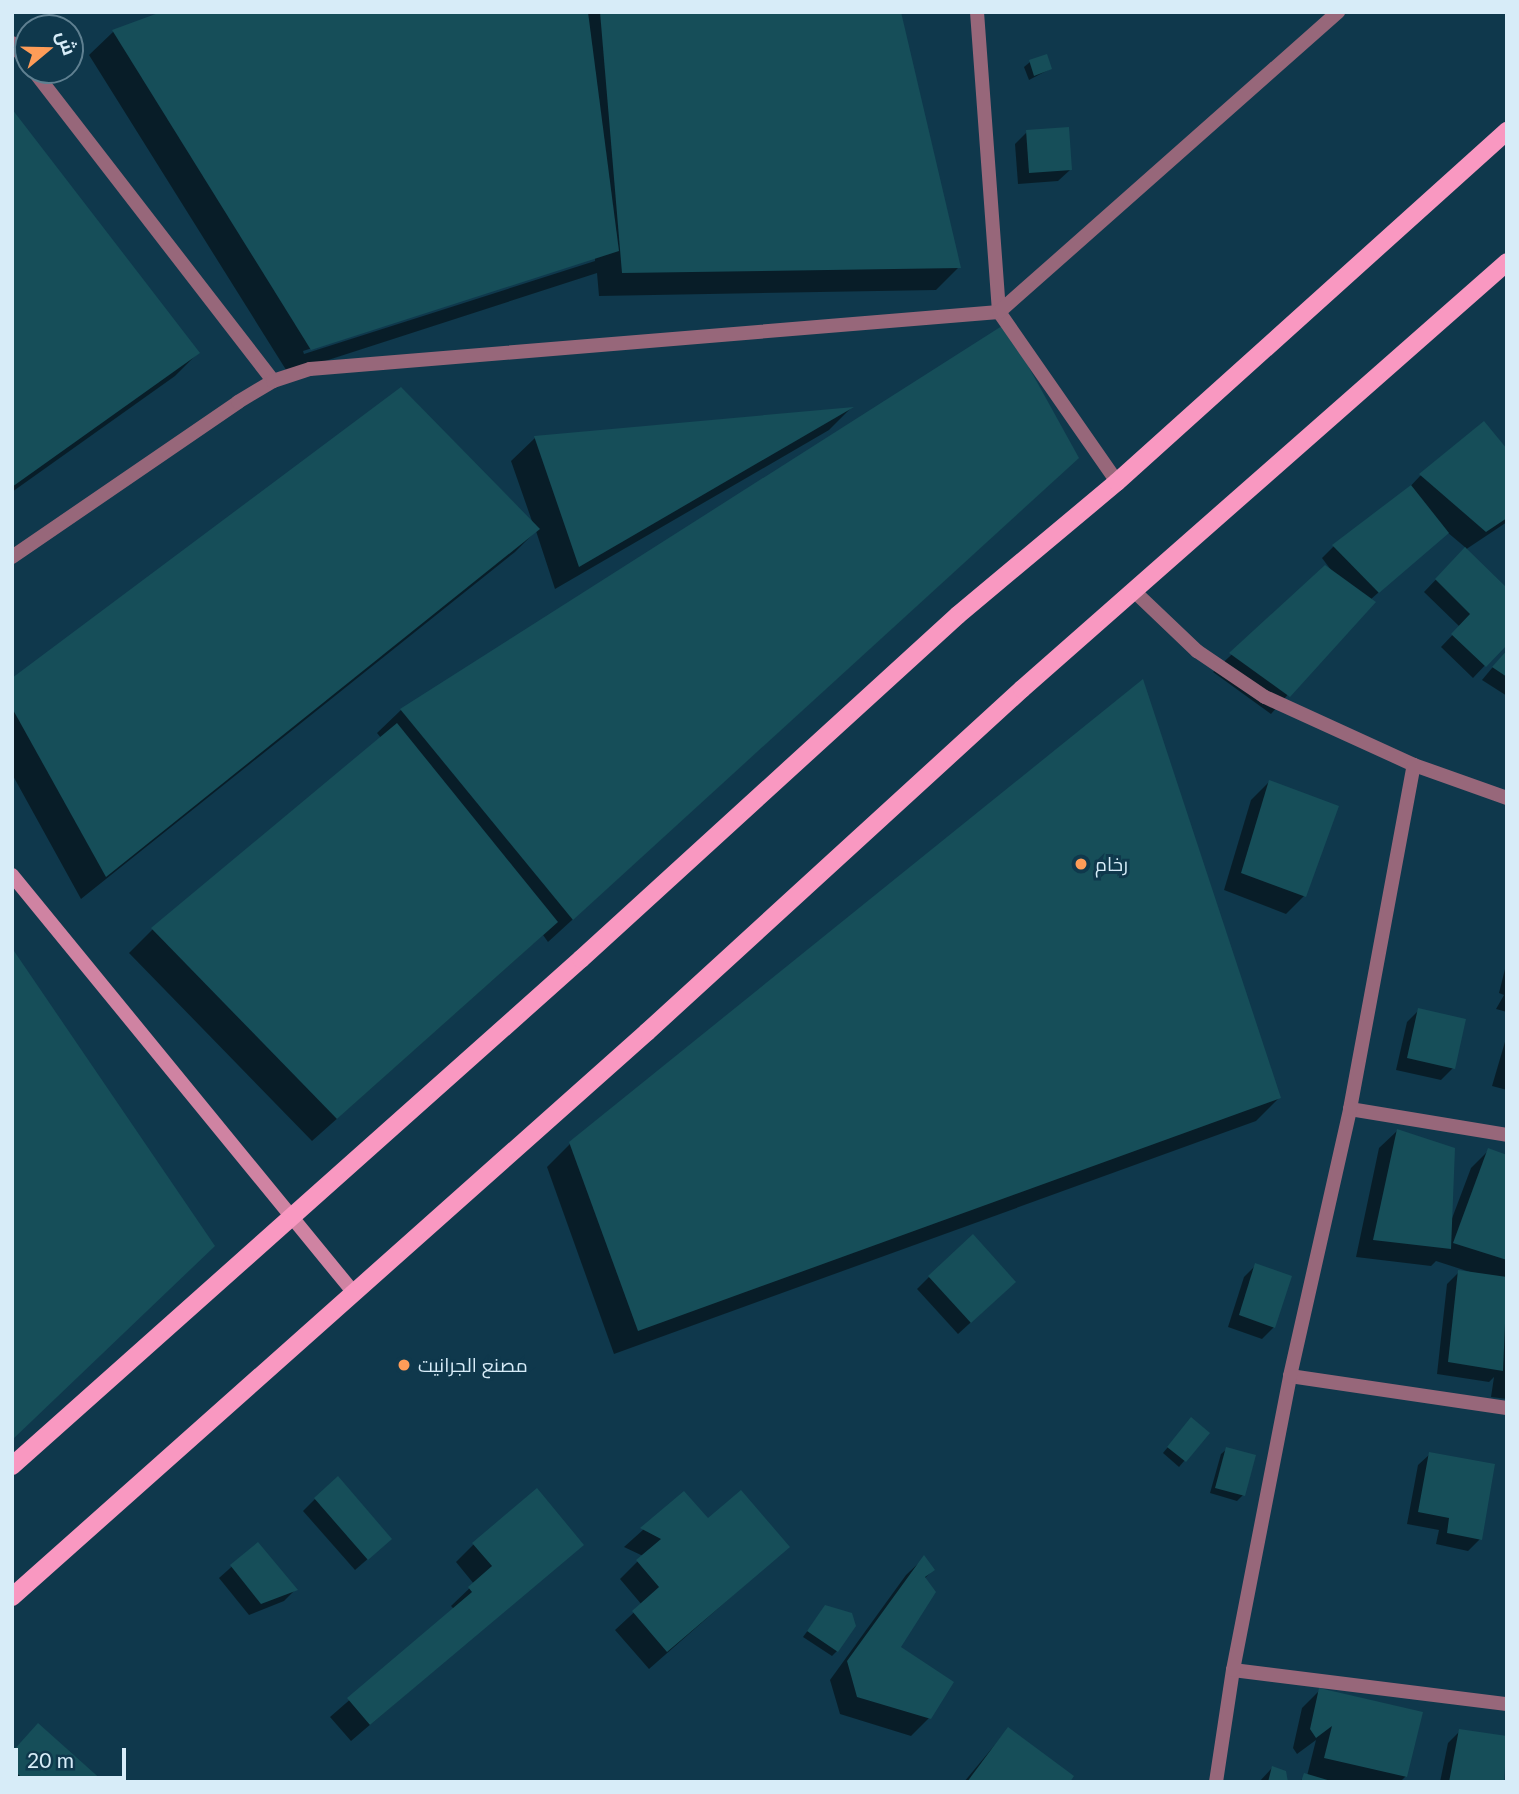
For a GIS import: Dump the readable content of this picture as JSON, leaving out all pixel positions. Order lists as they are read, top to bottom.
{
  "places": ["رخام", "مصنع الجرانيت"],
  "scale_bar": "20 m",
  "north": "right"
}
